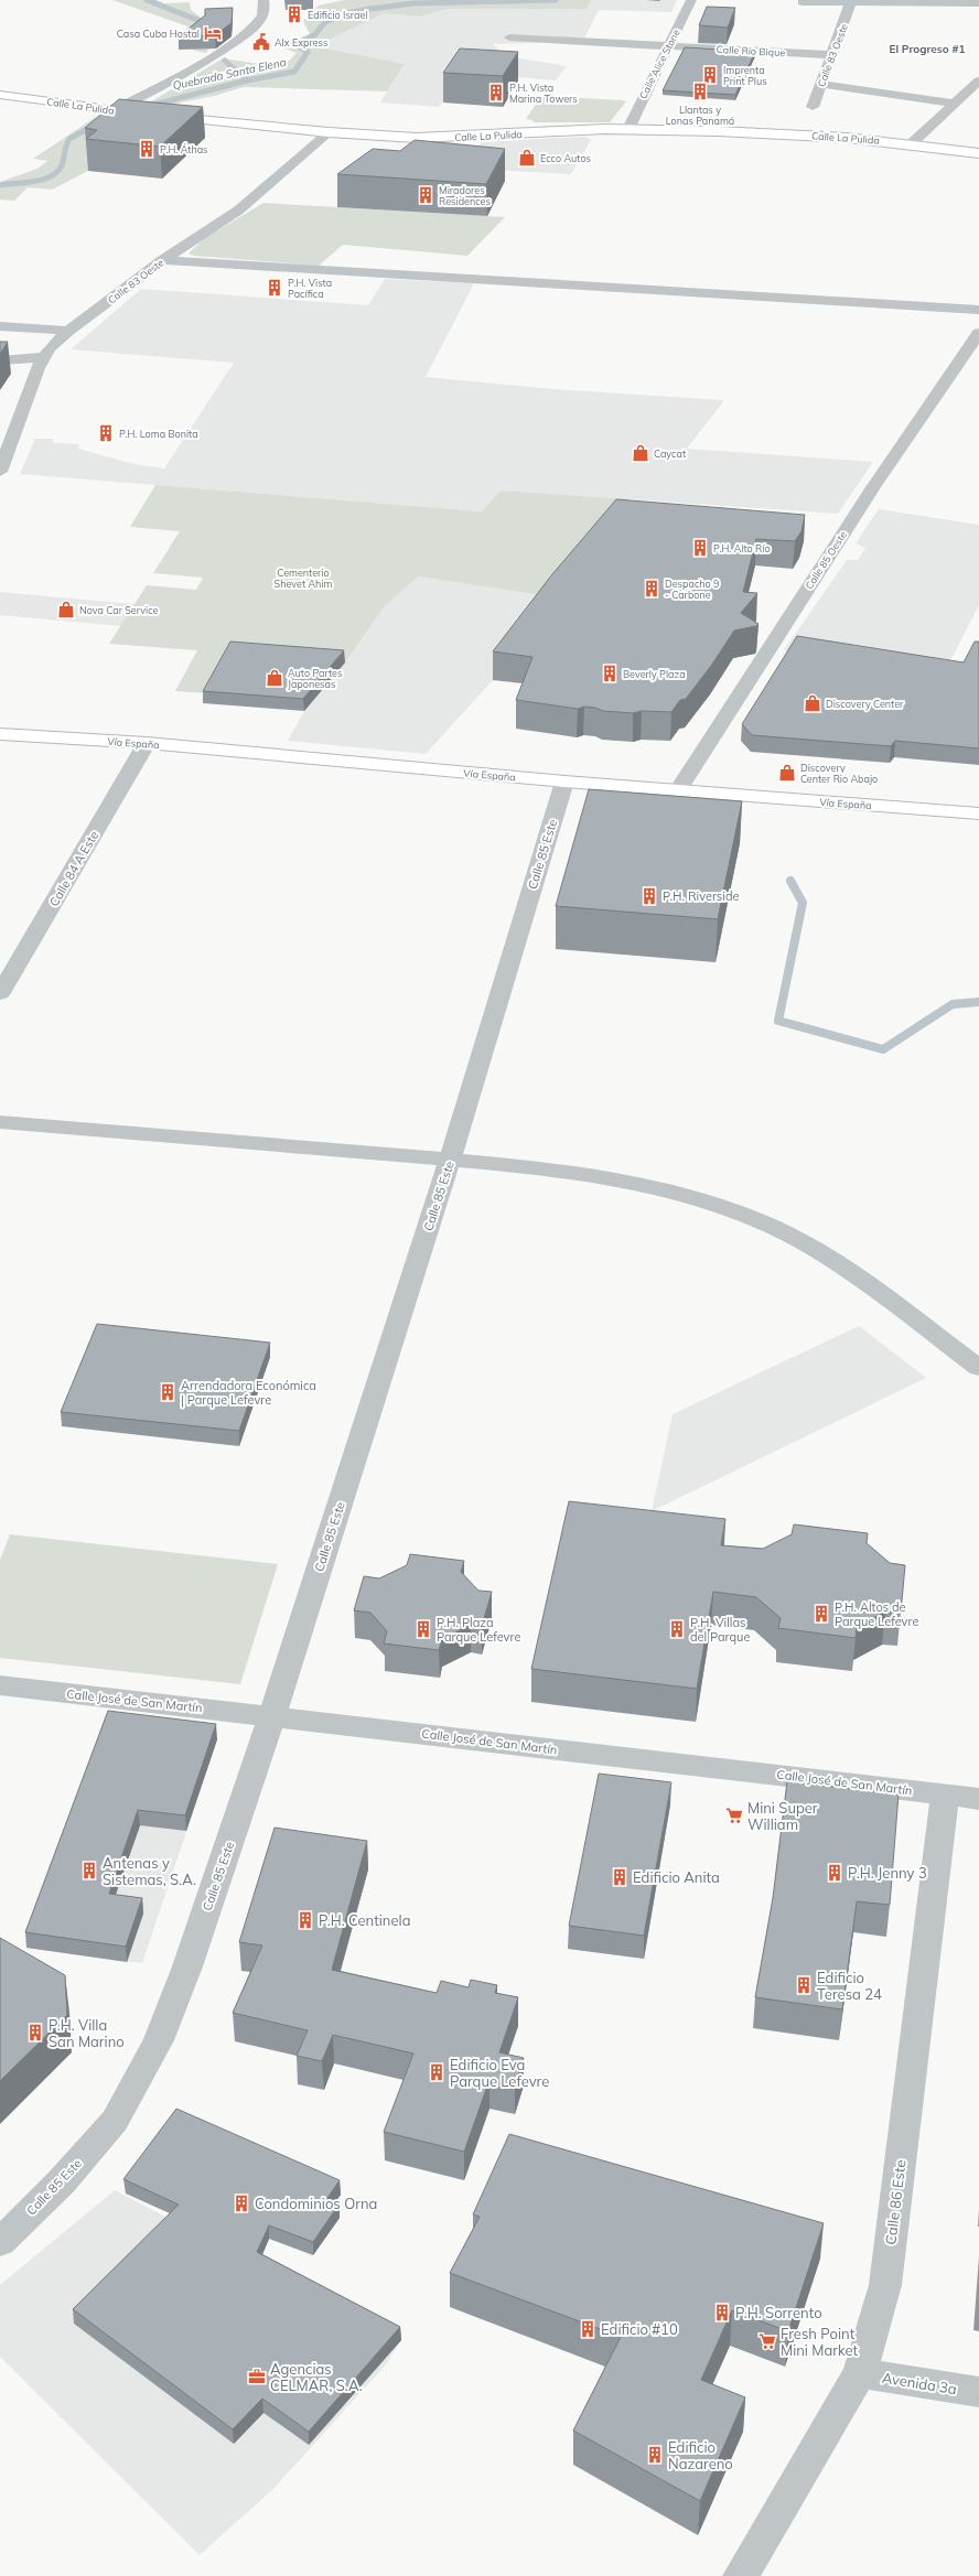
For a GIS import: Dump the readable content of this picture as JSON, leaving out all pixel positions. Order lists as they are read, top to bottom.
{
  "streets": {
    "main road": ["Calle La Pulida", "Vía España"],
    "street": [
      "Calle Río Bique",
      "Calle 83 Oeste",
      "Calle Alice Stone",
      "Calle 85 Oeste",
      "Calle 85 Este",
      "Calle 84 A Este",
      "Calle José de San Martín",
      "Calle 86 Este",
      "Avenida 3a"
    ]
  },
  "crossings": [
    ["Calle Río Bique", "Calle 83 Oeste"],
    ["Calle Río Bique", "Calle Alice Stone"],
    ["Calle 83 Oeste", "Calle La Pulida"],
    ["Calle Alice Stone", "Calle La Pulida"],
    ["Calle 85 Oeste", "Vía España"],
    ["Vía España", "Calle 85 Este"],
    ["Vía España", "Calle 84 A Este"],
    ["Calle 85 Este", "Calle José de San Martín"],
    ["Calle José de San Martín", "Calle 86 Este"],
    ["Calle 86 Este", "Avenida 3a"]
  ],
  "districts": ["El Progreso #1"],
  "water": ["Quebrada Santa Elena"],
  "parks": ["Cementerio Shevet Ahim"],
  "places": {
    "building": [
      "Edificio Israel",
      "Imprenta Print Plus",
      "Llantas y Lonas Panamá",
      "P.H. Vista Marina Towers",
      "P.H. Áthas",
      "Miradores Residences",
      "P.H. Vista Pacífica",
      "P.H. Loma Bonita",
      "P.H. Alto Río",
      "Despacho 9 - Carbone",
      "Beverly Plaza",
      "P.H. Riverside",
      "Arrendadora Económica | Parque Lefevre",
      "P.H. Altos de Parque Lefevre",
      "P.H. Plaza Parque Lefevre",
      "P.H. Villas del Parque",
      "Antenas y Sistemas, S.A.",
      "P.H. Jenny 3",
      "Edificio Anita",
      "P.H. Centinela",
      "Edificio Teresa 24",
      "P.H. Villa San Marino",
      "Edificio Eva Parque Lefevre",
      "Condominios Orna",
      "P.H. Sorrento",
      "Edificio #10",
      "Edificio Nazareno"
    ],
    "hotel": ["Casa Cuba Hostal"],
    "public building": ["Alx Express"],
    "shop": [
      "Ecco Autos",
      "Caycat",
      "Nova Car Service",
      "Auto Partes Japonesas",
      "Discovery Center",
      "Discovery Center Rio Abajo"
    ],
    "supermarket": ["Mini Super William", "Fresh Point Mini Market"],
    "office": ["Agencias CELMAR, S.A."]
  }
}
